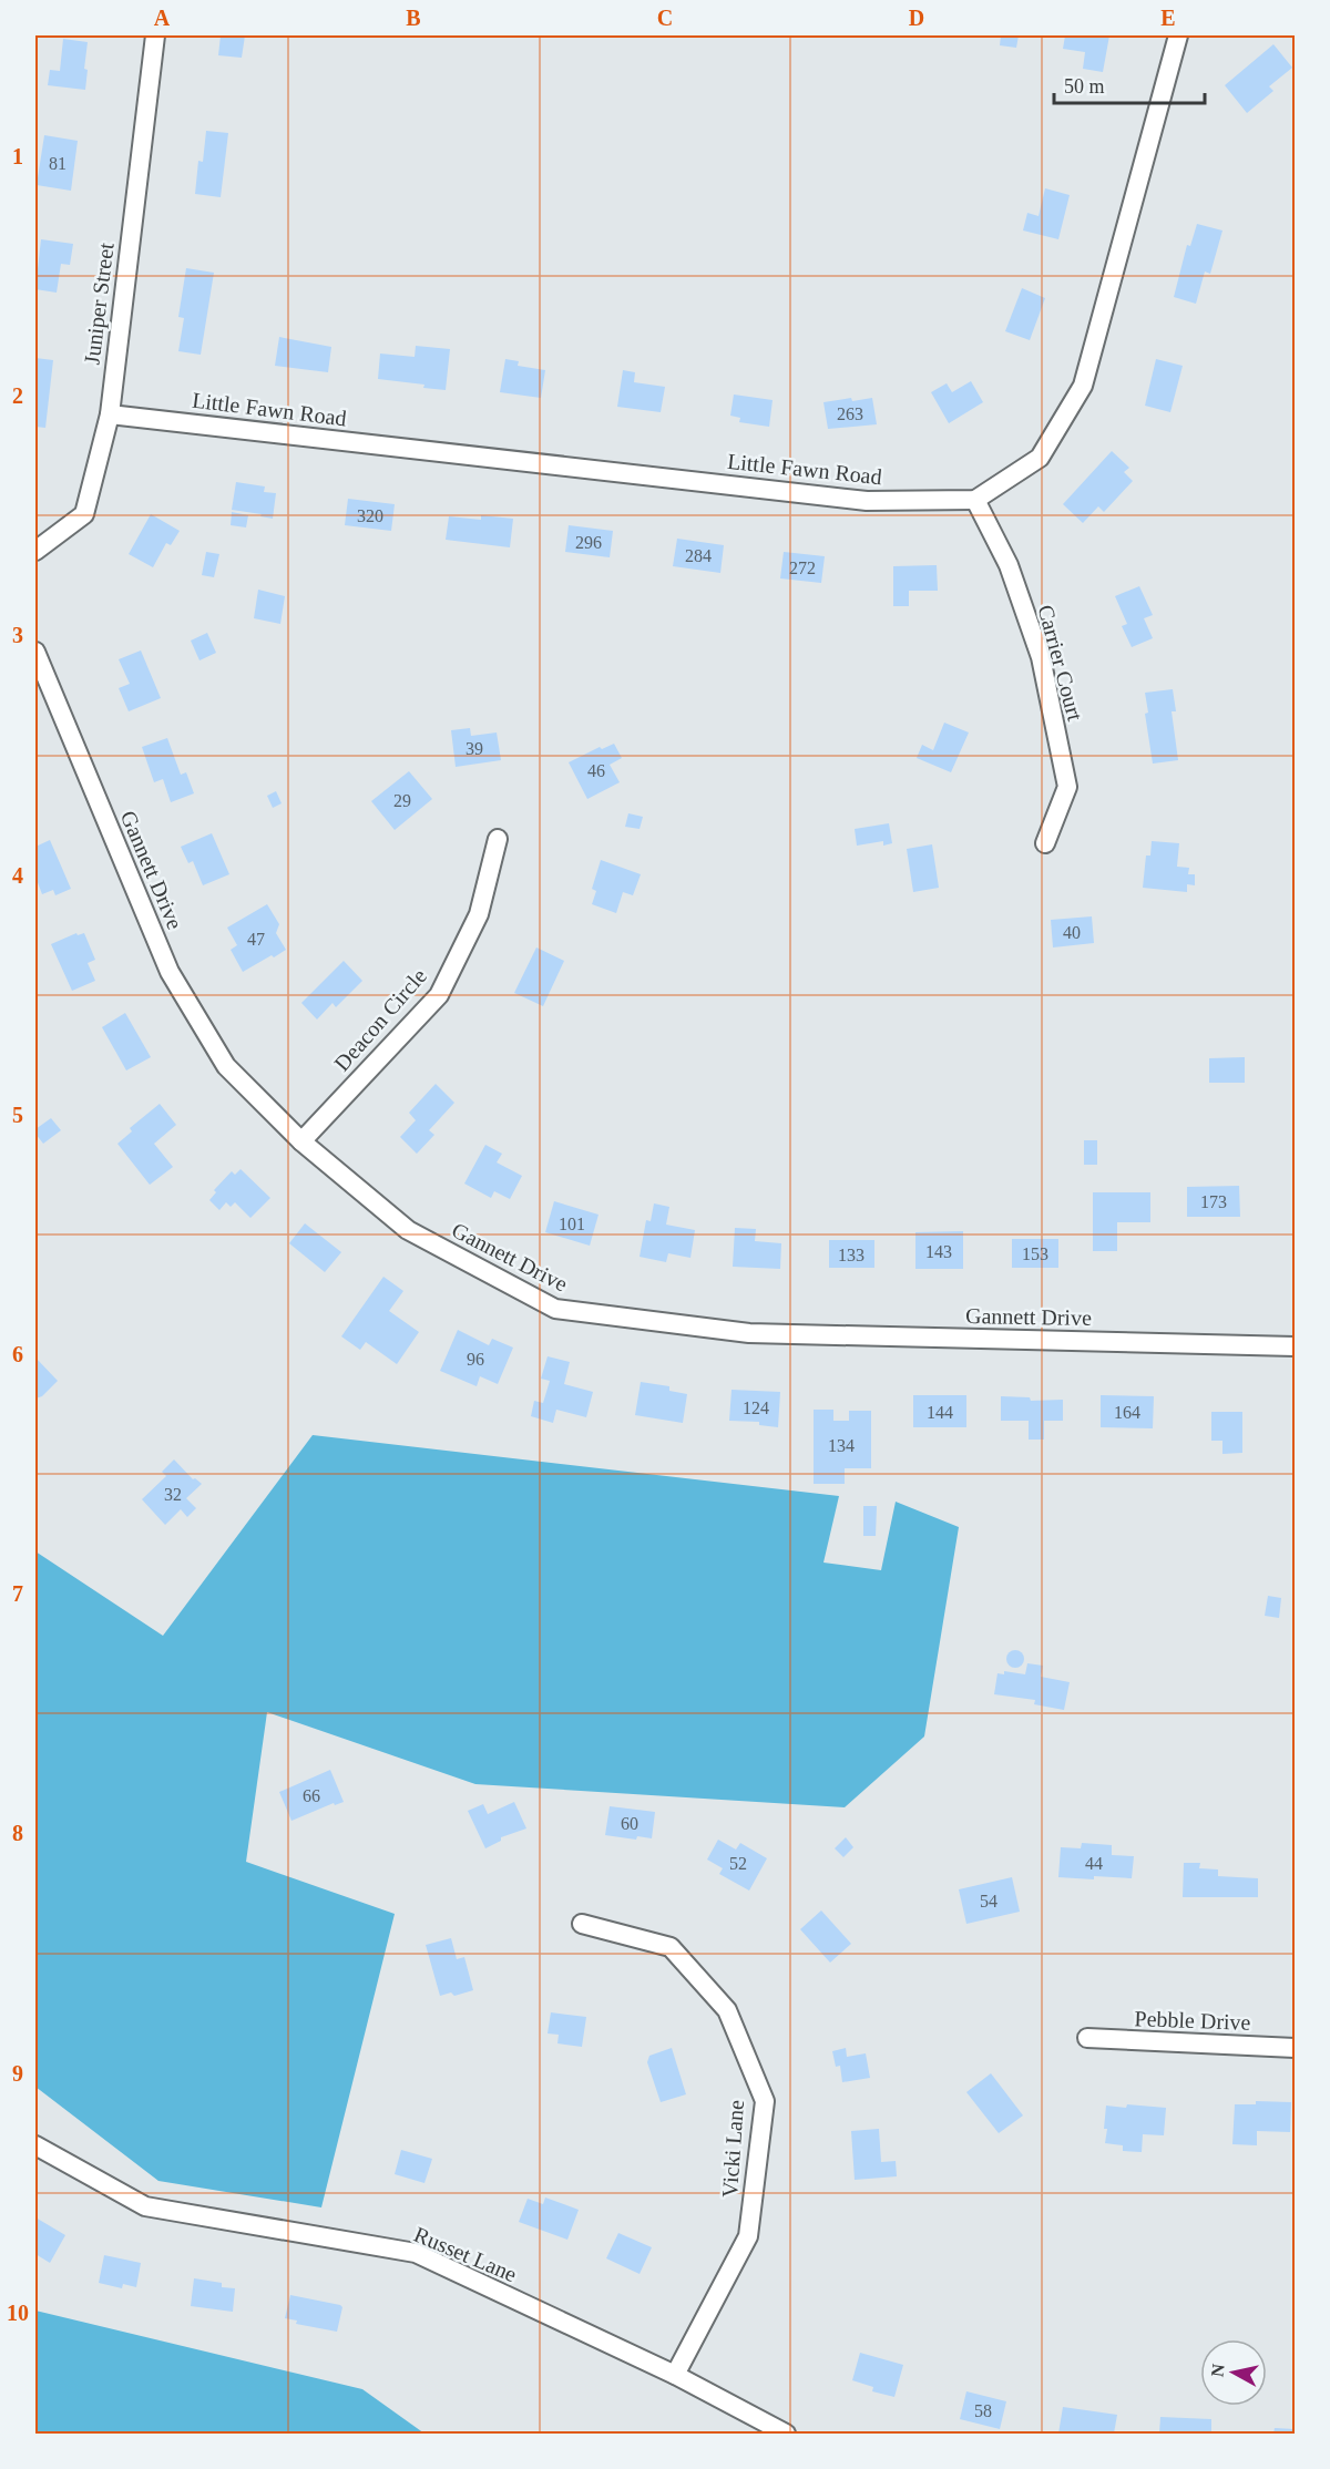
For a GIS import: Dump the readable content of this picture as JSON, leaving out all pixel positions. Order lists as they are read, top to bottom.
{
  "streets": {
    "street": [
      "Juniper Street",
      "Little Fawn Road",
      "Carrier Court",
      "Gannett Drive",
      "Deacon Circle",
      "Pebble Drive",
      "Vicki Lane",
      "Russet Lane"
    ]
  },
  "crossings": [
    ["Juniper Street", "Little Fawn Road"],
    ["Little Fawn Road", "Carrier Court"],
    ["Gannett Drive", "Deacon Circle"],
    ["Vicki Lane", "Russet Lane"]
  ],
  "house_numbers": [
    "81",
    "263",
    "320",
    "296",
    "284",
    "272",
    "39",
    "46",
    "29",
    "40",
    "47",
    "173",
    "101",
    "143",
    "153",
    "133",
    "96",
    "124",
    "144",
    "164",
    "134",
    "32",
    "66",
    "60",
    "52",
    "44",
    "54",
    "58"
  ],
  "scale_bar": "50 m",
  "north": "left",
  "grid": {
    "columns": [
      "A",
      "B",
      "C",
      "D",
      "E"
    ],
    "rows": [
      "1",
      "2",
      "3",
      "4",
      "5",
      "6",
      "7",
      "8",
      "9",
      "10"
    ]
  }
}
